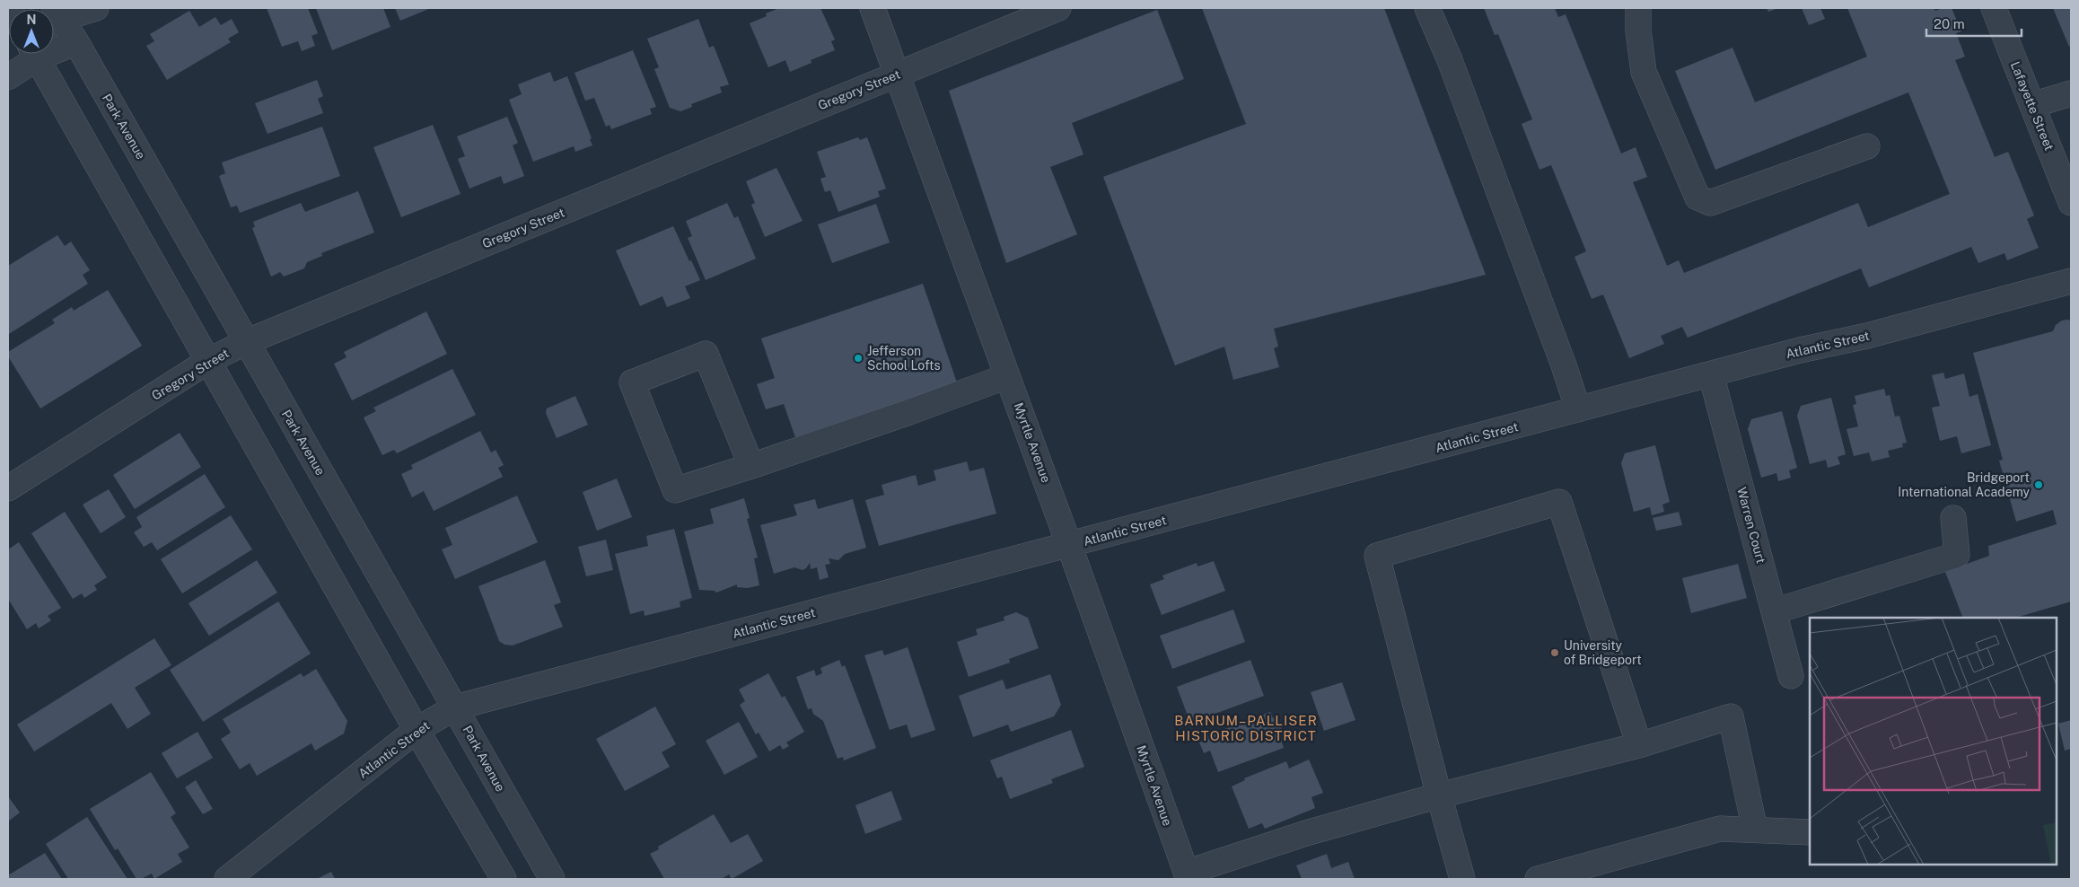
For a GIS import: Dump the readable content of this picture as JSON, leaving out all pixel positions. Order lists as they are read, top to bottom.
{
  "streets": {
    "street": [
      "Gregory Street",
      "Lafayette Street",
      "Park Avenue",
      "Atlantic Street",
      "Myrtle Avenue",
      "Warren Court"
    ]
  },
  "crossings": [
    ["Gregory Street", "Park Avenue"],
    ["Gregory Street", "Myrtle Avenue"],
    ["Park Avenue", "Atlantic Street"],
    ["Atlantic Street", "Myrtle Avenue"],
    ["Atlantic Street", "Warren Court"]
  ],
  "districts": ["BARNUM–PALLISER HISTORIC DISTRICT"],
  "places": ["Jefferson School Lofts", "Bridgeport International Academy", "University of Bridgeport"],
  "scale_bar": "20 m",
  "north": "top"
}
